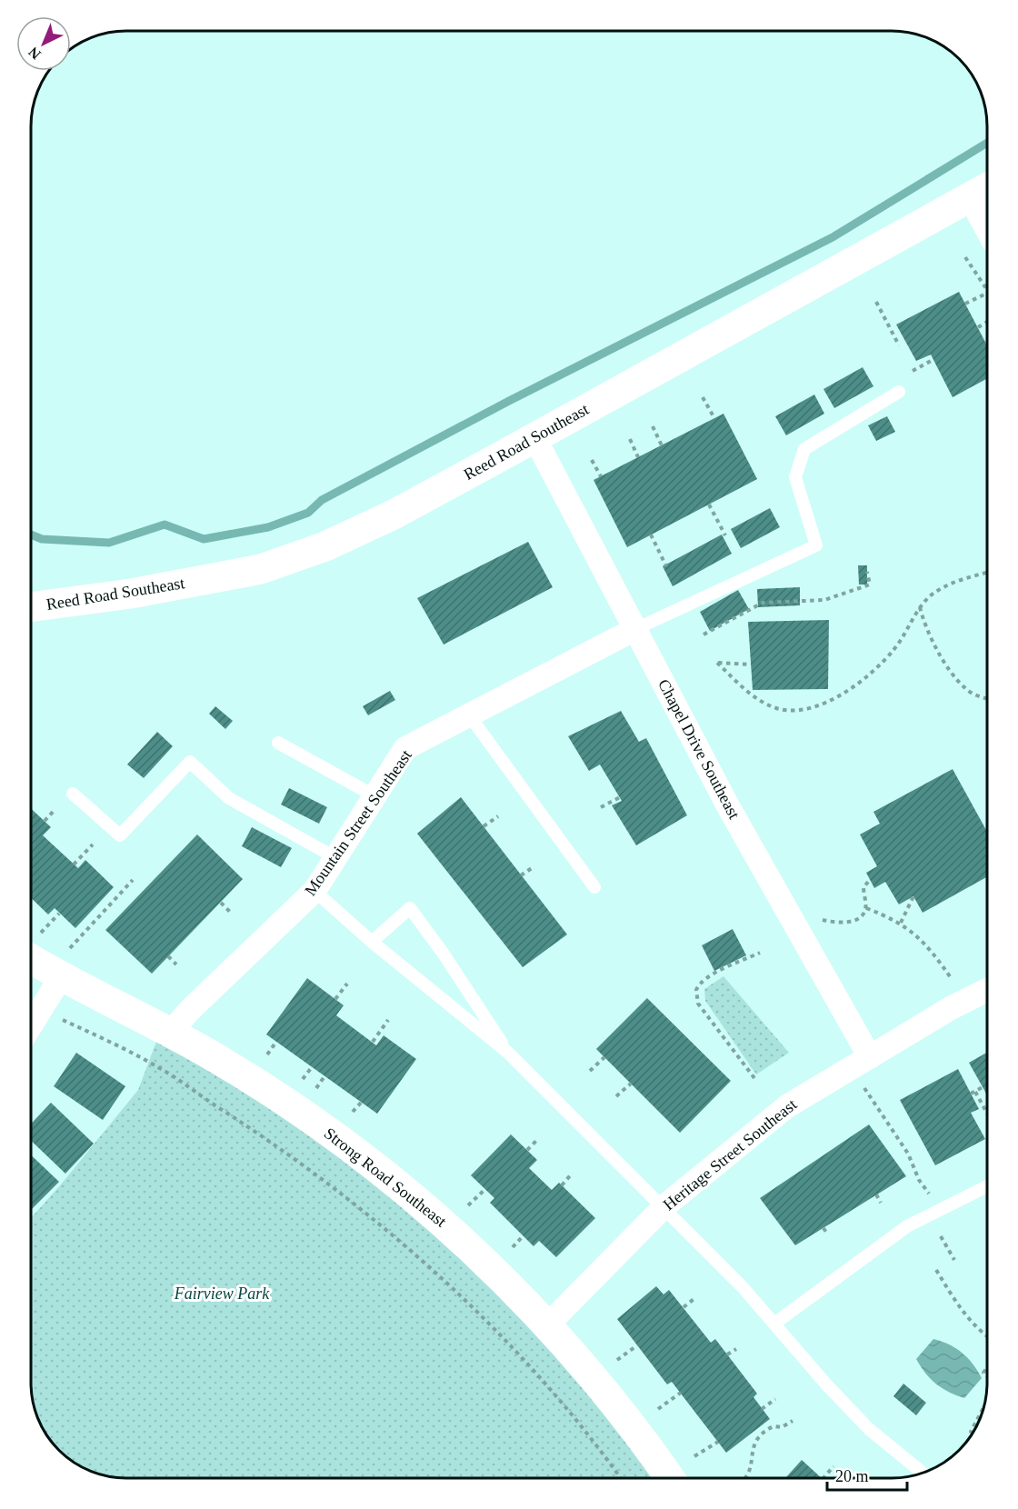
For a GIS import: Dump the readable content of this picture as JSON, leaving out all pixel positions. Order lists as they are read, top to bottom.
{
  "streets": {
    "street": [
      "Reed Road Southeast",
      "Chapel Drive Southeast",
      "Mountain Street Southeast",
      "Heritage Street Southeast",
      "Strong Road Southeast"
    ]
  },
  "crossings": [
    ["Reed Road Southeast", "Chapel Drive Southeast"],
    ["Chapel Drive Southeast", "Mountain Street Southeast"],
    ["Chapel Drive Southeast", "Heritage Street Southeast"],
    ["Mountain Street Southeast", "Strong Road Southeast"],
    ["Heritage Street Southeast", "Strong Road Southeast"]
  ],
  "parks": ["Fairview Park"],
  "scale_bar": "20 m",
  "north": "bottom left"
}
